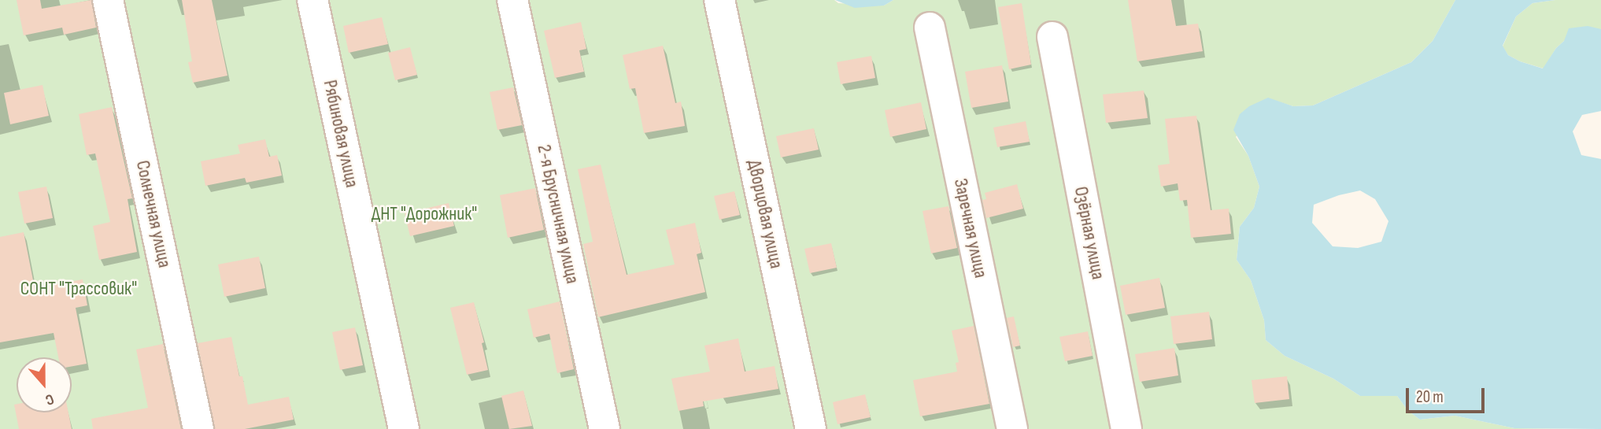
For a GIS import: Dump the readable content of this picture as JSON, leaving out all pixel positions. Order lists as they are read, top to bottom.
{
  "streets": {
    "street": [
      "Рябиновая улица",
      "Солнечная улица",
      "2-я Брусничная улица",
      "Дворцовая улица",
      "Заречная улица",
      "Озёрная улица"
    ]
  },
  "parks": ["ДНТ \"Дорожник\"", "СОНТ \"Трассовик\""],
  "scale_bar": "20 m",
  "north": "bottom"
}
